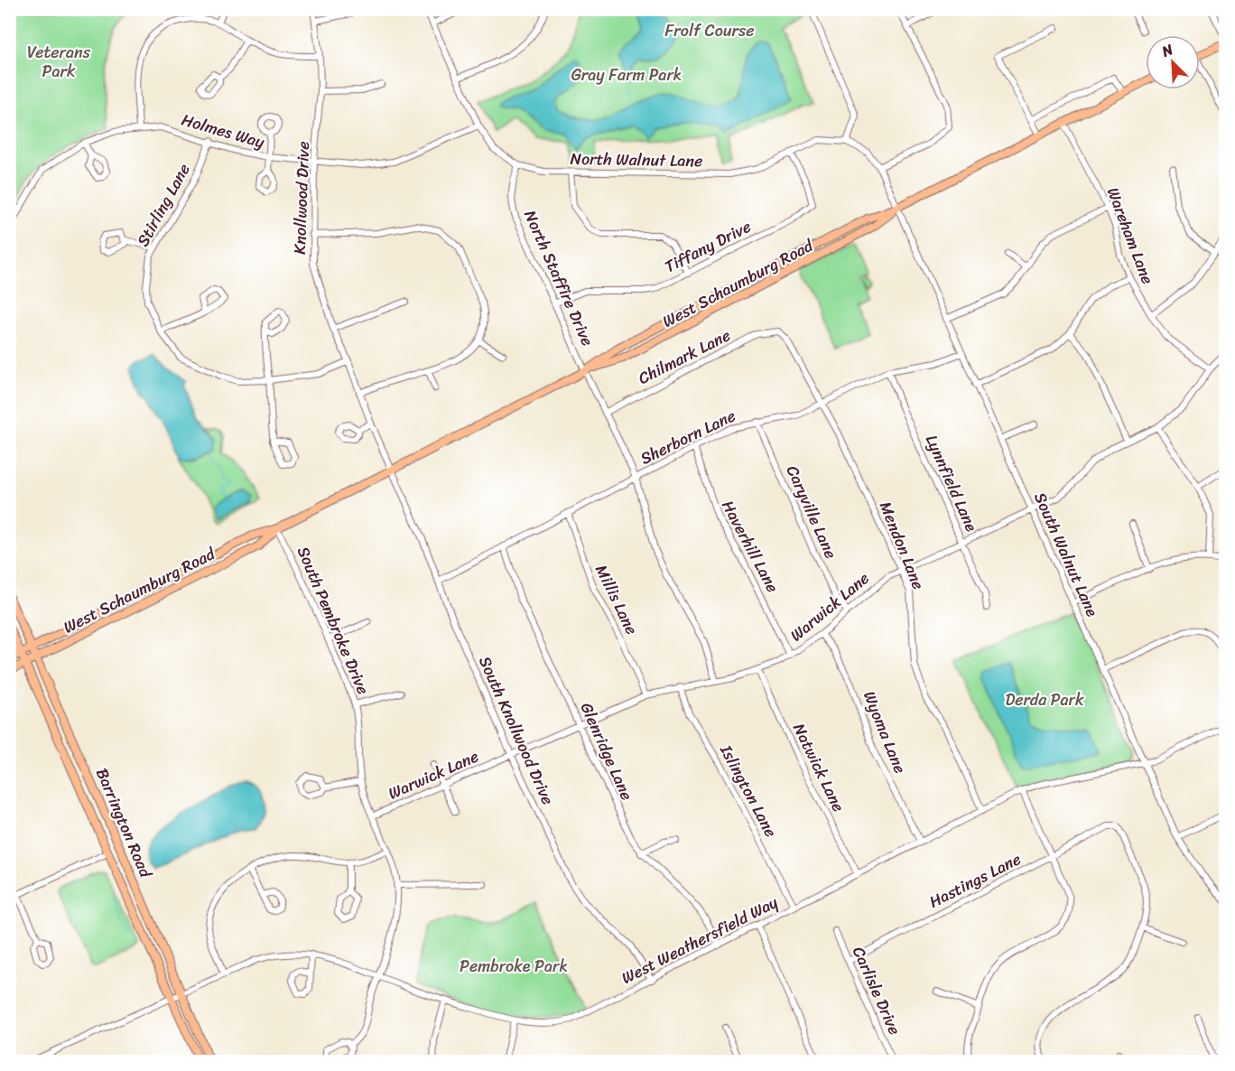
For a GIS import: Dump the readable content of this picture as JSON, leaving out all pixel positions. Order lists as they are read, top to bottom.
{
  "streets": {
    "main road": ["West Schaumburg Road", "Barrington Road"],
    "street": [
      "Holmes Way",
      "North Walnut Lane",
      "Knollwood Drive",
      "Stirling Lane",
      "Wareham Lane",
      "Tiffany Drive",
      "North Staffire Drive",
      "Chilmark Lane",
      "Sherborn Lane",
      "Lynnfield Lane",
      "Caryville Lane",
      "Mendon Lane",
      "Haverhill Lane",
      "South Walnut Lane",
      "Millis Lane",
      "Warwick Lane",
      "South Pembroke Drive",
      "South Knollwood Drive",
      "Wyoma Lane",
      "Glenridge Lane",
      "Natwick Lane",
      "Islington Lane",
      "Hastings Lane",
      "West Weathersfield Way",
      "Carlisle Drive"
    ]
  },
  "crossings": [
    ["Holmes Way", "North Walnut Lane"],
    ["Holmes Way", "Knollwood Drive"],
    ["Holmes Way", "Stirling Lane"],
    ["North Walnut Lane", "Tiffany Drive"],
    ["North Walnut Lane", "North Staffire Drive"],
    ["North Walnut Lane", "West Schaumburg Road"],
    ["North Walnut Lane", "South Walnut Lane"],
    ["Knollwood Drive", "Stirling Lane"],
    ["Knollwood Drive", "West Schaumburg Road"],
    ["Knollwood Drive", "South Knollwood Drive"],
    ["Wareham Lane", "West Schaumburg Road"],
    ["Wareham Lane", "Warwick Lane"],
    ["Tiffany Drive", "North Staffire Drive"],
    ["North Staffire Drive", "West Schaumburg Road"],
    ["North Staffire Drive", "Chilmark Lane"],
    ["North Staffire Drive", "Sherborn Lane"],
    ["North Staffire Drive", "Warwick Lane"],
    ["West Schaumburg Road", "South Walnut Lane"],
    ["West Schaumburg Road", "South Pembroke Drive"],
    ["West Schaumburg Road", "South Knollwood Drive"],
    ["West Schaumburg Road", "Barrington Road"],
    ["Chilmark Lane", "Mendon Lane"],
    ["Sherborn Lane", "Lynnfield Lane"],
    ["Sherborn Lane", "Caryville Lane"],
    ["Sherborn Lane", "Mendon Lane"],
    ["Sherborn Lane", "Haverhill Lane"],
    ["Sherborn Lane", "South Walnut Lane"],
    ["Sherborn Lane", "Millis Lane"],
    ["Sherborn Lane", "South Knollwood Drive"],
    ["Sherborn Lane", "Glenridge Lane"],
    ["Lynnfield Lane", "Warwick Lane"],
    ["Caryville Lane", "Warwick Lane"],
    ["Mendon Lane", "Warwick Lane"],
    ["Mendon Lane", "West Weathersfield Way"],
    ["Haverhill Lane", "Warwick Lane"],
    ["South Walnut Lane", "Warwick Lane"],
    ["South Walnut Lane", "West Weathersfield Way"],
    ["Millis Lane", "Warwick Lane"],
    ["Warwick Lane", "South Pembroke Drive"],
    ["Warwick Lane", "South Knollwood Drive"],
    ["Warwick Lane", "Wyoma Lane"],
    ["Warwick Lane", "Glenridge Lane"],
    ["Warwick Lane", "Natwick Lane"],
    ["Warwick Lane", "Islington Lane"],
    ["South Pembroke Drive", "West Weathersfield Way"],
    ["South Knollwood Drive", "West Weathersfield Way"],
    ["Wyoma Lane", "West Weathersfield Way"],
    ["Glenridge Lane", "West Weathersfield Way"],
    ["Natwick Lane", "West Weathersfield Way"],
    ["Islington Lane", "West Weathersfield Way"],
    ["Barrington Road", "West Weathersfield Way"],
    ["Hastings Lane", "Carlisle Drive"]
  ],
  "parks": [
    "Frolf Course",
    "Veterans Park",
    "Gray Farm Park",
    "Derda Park",
    "Pembroke Park"
  ],
  "north": "top left"
}
